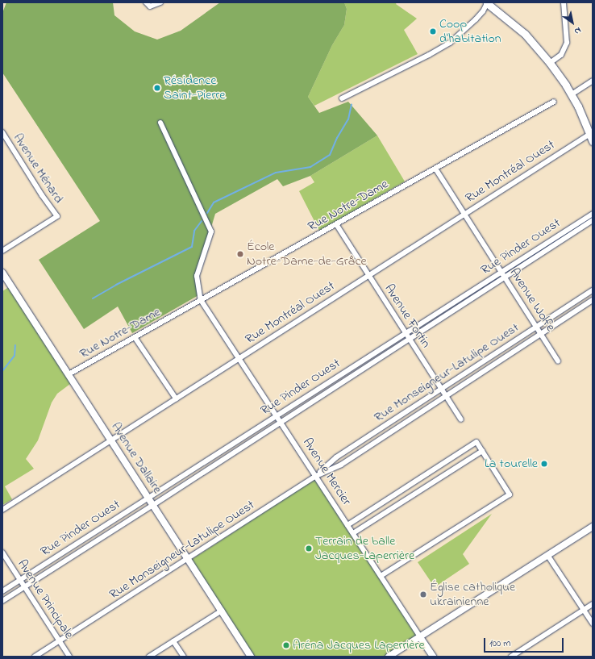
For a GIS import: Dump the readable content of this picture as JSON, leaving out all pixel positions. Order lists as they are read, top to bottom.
{
  "streets": {
    "street": [
      "Avenue Ménard",
      "Rue Montréal Ouest",
      "Rue Notre-Dame",
      "Rue Pinder Ouest",
      "Avenue Wolfe",
      "Avenue Fortin",
      "Rue Monseigneur-Latulipe Ouest",
      "Avenue Dallaire",
      "Avenue Mercier",
      "Avenue Principale"
    ]
  },
  "crossings": [
    ["Rue Montréal Ouest", "Avenue Wolfe"],
    ["Rue Montréal Ouest", "Avenue Fortin"],
    ["Rue Montréal Ouest", "Avenue Dallaire"],
    ["Rue Montréal Ouest", "Avenue Mercier"],
    ["Rue Notre-Dame", "Avenue Wolfe"],
    ["Rue Notre-Dame", "Avenue Fortin"],
    ["Rue Notre-Dame", "Avenue Dallaire"],
    ["Rue Notre-Dame", "Avenue Mercier"],
    ["Rue Pinder Ouest", "Avenue Wolfe"],
    ["Rue Pinder Ouest", "Avenue Fortin"],
    ["Rue Pinder Ouest", "Avenue Dallaire"],
    ["Rue Pinder Ouest", "Avenue Mercier"],
    ["Rue Pinder Ouest", "Avenue Principale"],
    ["Avenue Wolfe", "Rue Monseigneur-Latulipe Ouest"],
    ["Avenue Fortin", "Rue Monseigneur-Latulipe Ouest"],
    ["Rue Monseigneur-Latulipe Ouest", "Avenue Dallaire"],
    ["Rue Monseigneur-Latulipe Ouest", "Avenue Mercier"],
    ["Rue Monseigneur-Latulipe Ouest", "Avenue Principale"]
  ],
  "places": [
    "Coop d'habitation",
    "Résidence Saint-Pierre",
    "École Notre-Dame-de-Grâce",
    "La tourelle",
    "Terrain de balle Jacques-Laperrière",
    "Église catholique ukrainienne",
    "Aréna Jacques Laperrière"
  ],
  "scale_bar": "100 m",
  "north": "bottom right"
}
